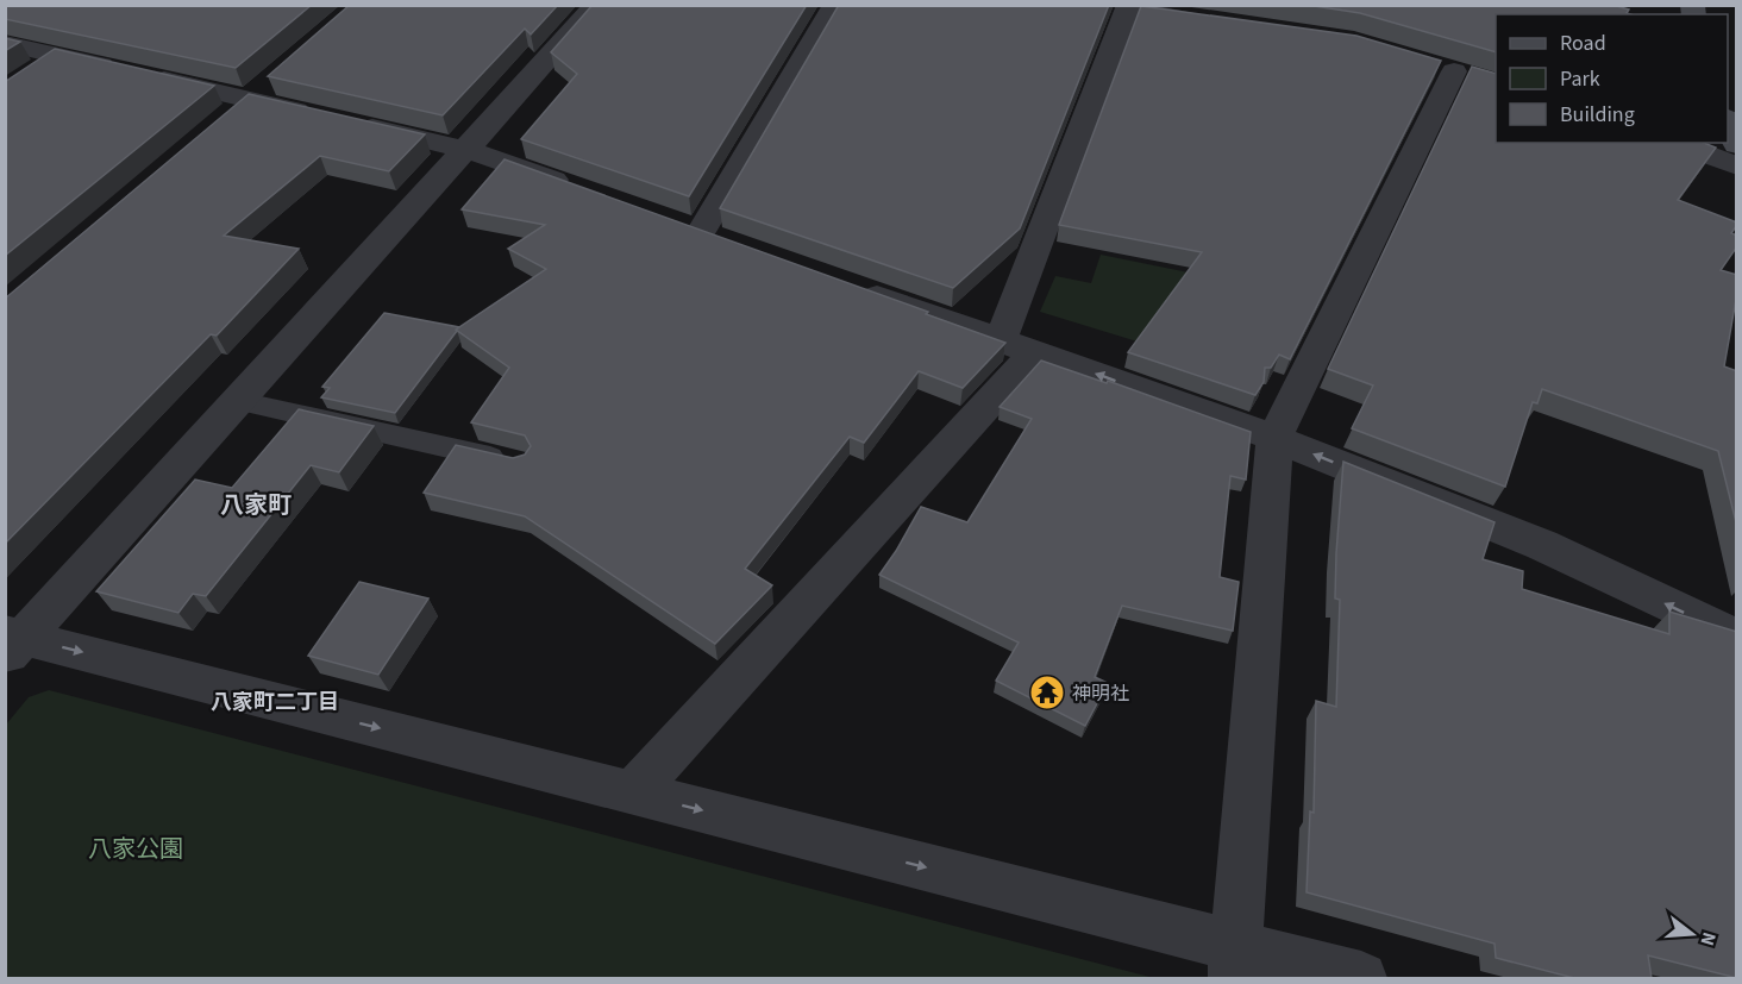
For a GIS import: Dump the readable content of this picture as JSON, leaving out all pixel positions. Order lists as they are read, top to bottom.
{
  "districts": ["八家町", "八家町二丁目"],
  "parks": ["八家公園"],
  "places": {
    "temple": ["神明社"]
  },
  "legend": ["Road", "Park", "Building"],
  "north": "right"
}
